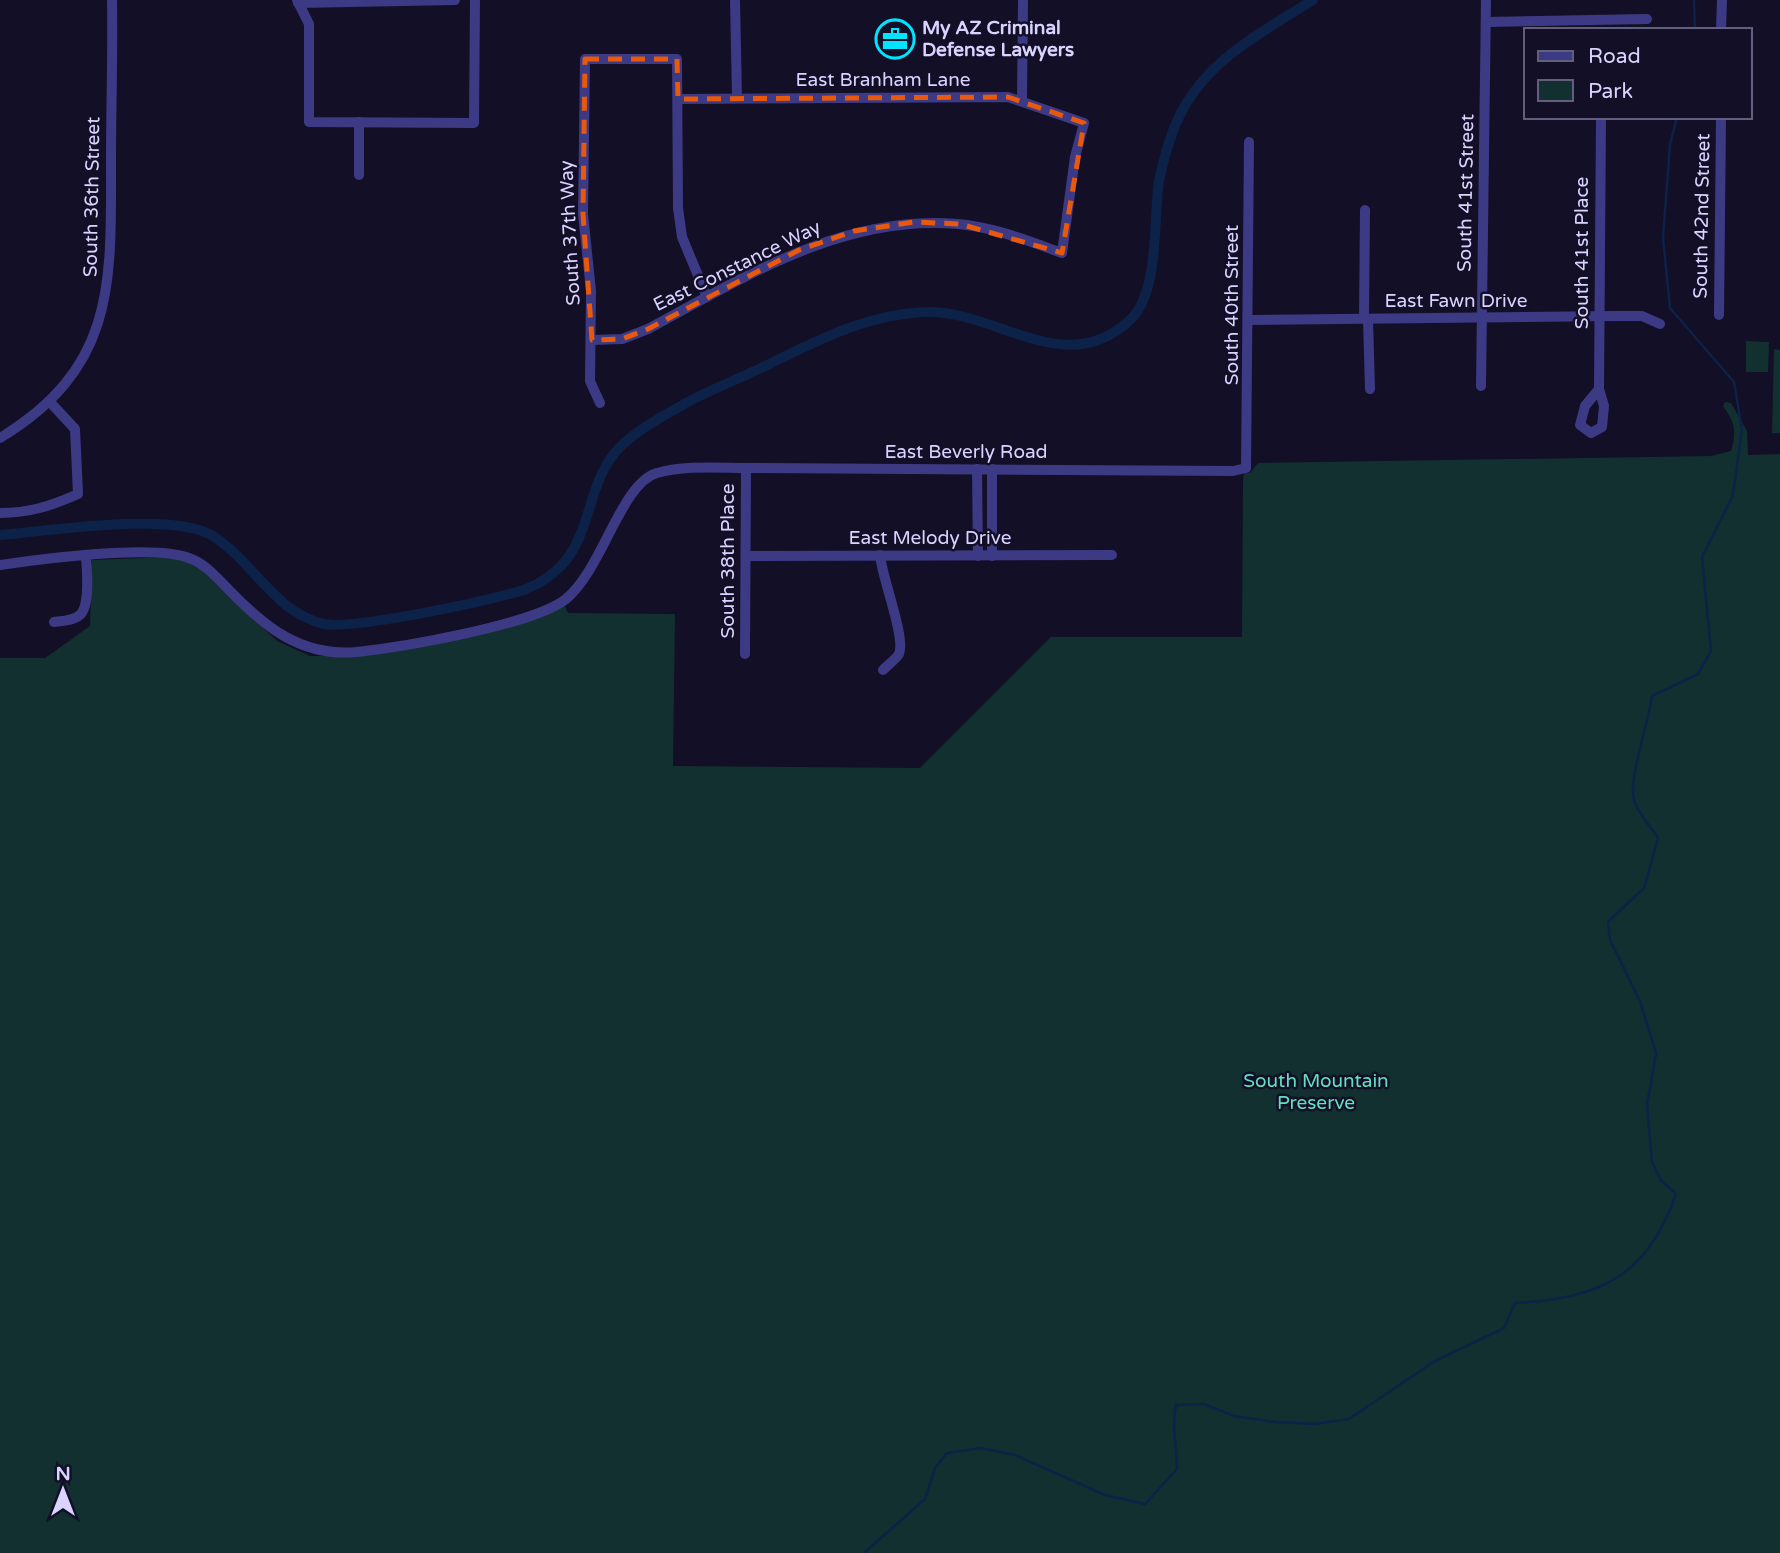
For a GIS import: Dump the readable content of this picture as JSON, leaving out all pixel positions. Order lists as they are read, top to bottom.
{
  "streets": {
    "street": [
      "East Branham Lane",
      "South 41st Street",
      "South 36th Street",
      "South 42nd Street",
      "South 37th Way",
      "South 41st Place",
      "East Constance Way",
      "East Fawn Drive",
      "South 40th Street",
      "East Beverly Road",
      "East Melody Drive",
      "South 38th Place"
    ]
  },
  "crossings": [
    ["East Branham Lane", "South 37th Way"],
    ["East Branham Lane", "East Constance Way"],
    ["South 41st Street", "East Fawn Drive"],
    ["South 37th Way", "East Constance Way"],
    ["South 41st Place", "East Fawn Drive"],
    ["East Fawn Drive", "South 40th Street"],
    ["South 40th Street", "East Beverly Road"],
    ["East Beverly Road", "South 38th Place"],
    ["East Melody Drive", "South 38th Place"]
  ],
  "parks": ["South Mountain Preserve"],
  "places": {
    "office": ["My AZ Criminal Defense Lawyers"]
  },
  "legend": ["Road", "Park"],
  "north": "top"
}
